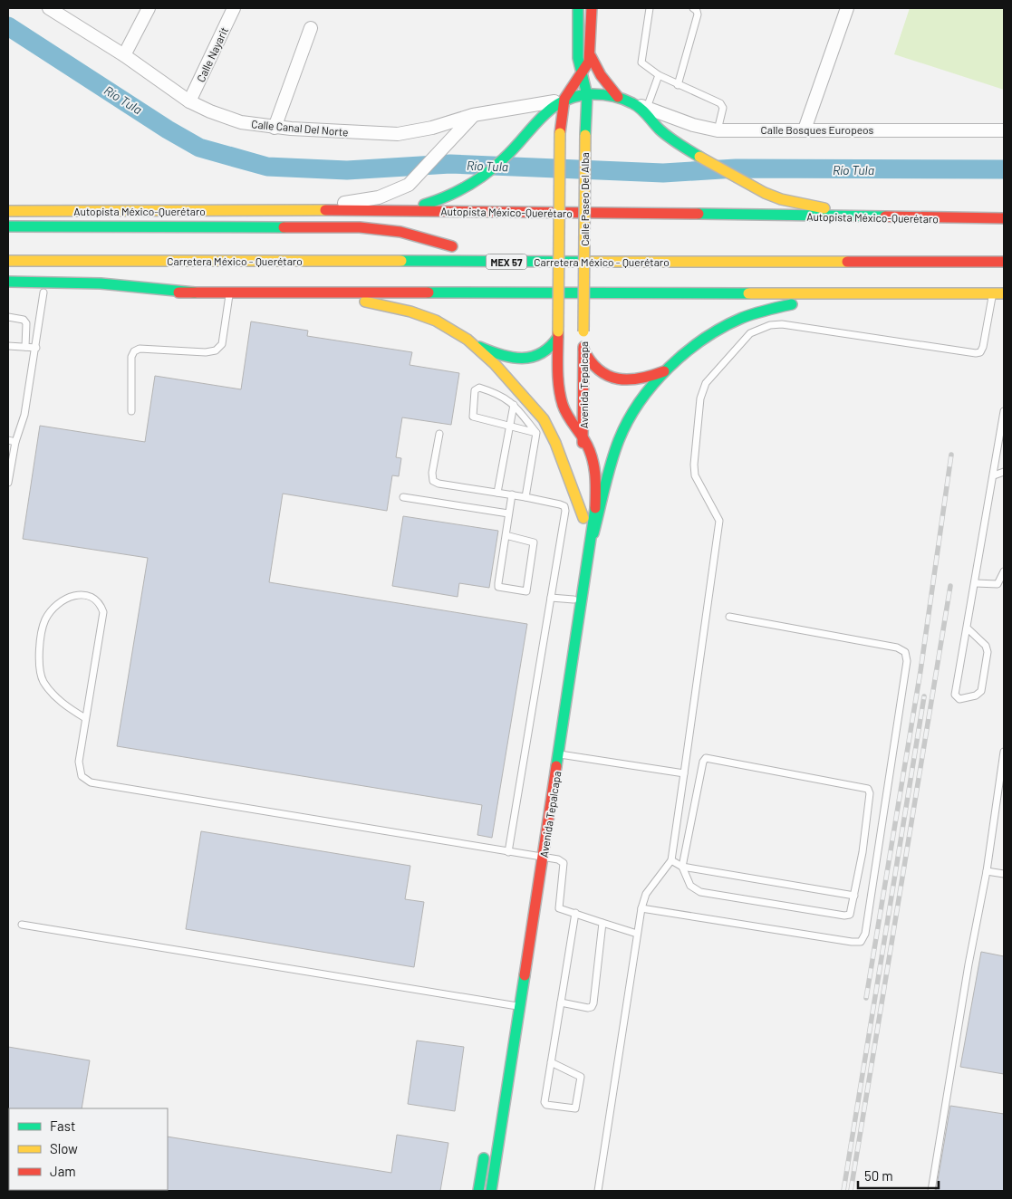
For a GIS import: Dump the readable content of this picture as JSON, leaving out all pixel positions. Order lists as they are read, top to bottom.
{
  "streets": {
    "main road": [
      "Calle Paseo Del Alba",
      "Autopista México-Querétaro",
      "Carretera México - Querétaro",
      "MEX 57",
      "Avenida Tepalcapa"
    ],
    "street": ["Calle Nayarit", "Calle Canal Del Norte", "Calle Bosques Europeos"]
  },
  "crossings": [
    ["Calle Nayarit", "Calle Canal Del Norte"],
    ["Calle Paseo Del Alba", "Avenida Tepalcapa"]
  ],
  "water": ["Río Tula"],
  "legend": ["Fast", "Slow", "Jam"],
  "scale_bar": "50 m"
}
